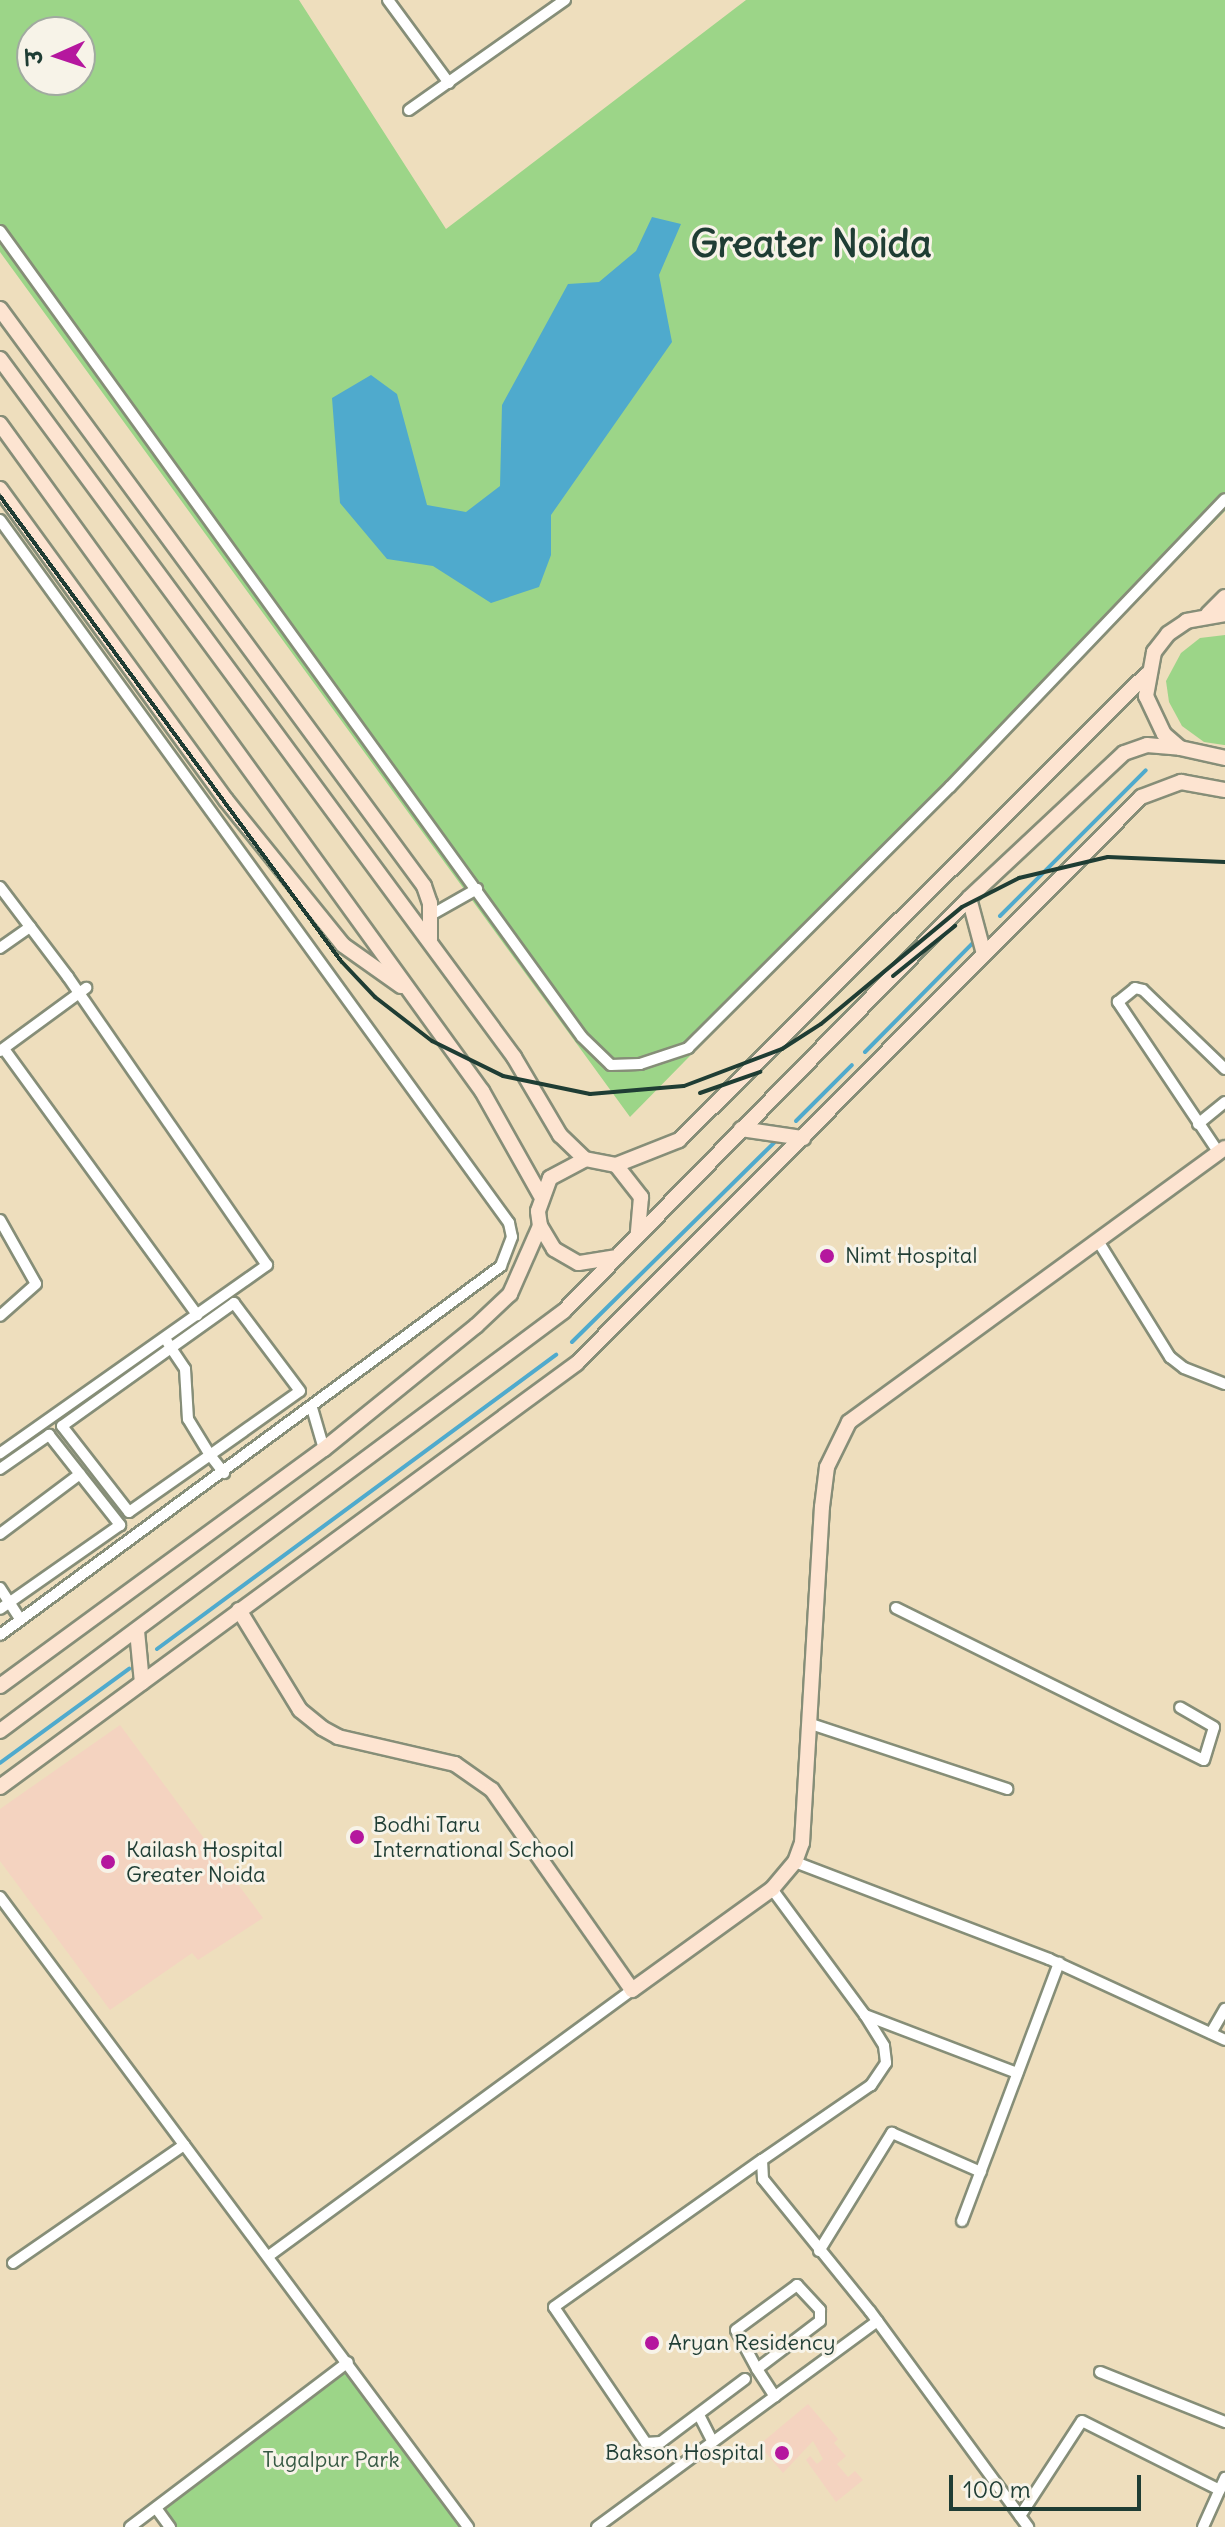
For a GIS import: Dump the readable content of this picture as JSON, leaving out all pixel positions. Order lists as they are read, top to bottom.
{
  "districts": ["Greater Noida"],
  "parks": ["Tugalpur Park"],
  "places": [
    "Nimt Hospital",
    "Bodhi Taru International School",
    "Kailash Hospital Greater Noida",
    "Aryan Residency",
    "Bakson Hospital"
  ],
  "scale_bar": "100 m",
  "north": "left"
}
